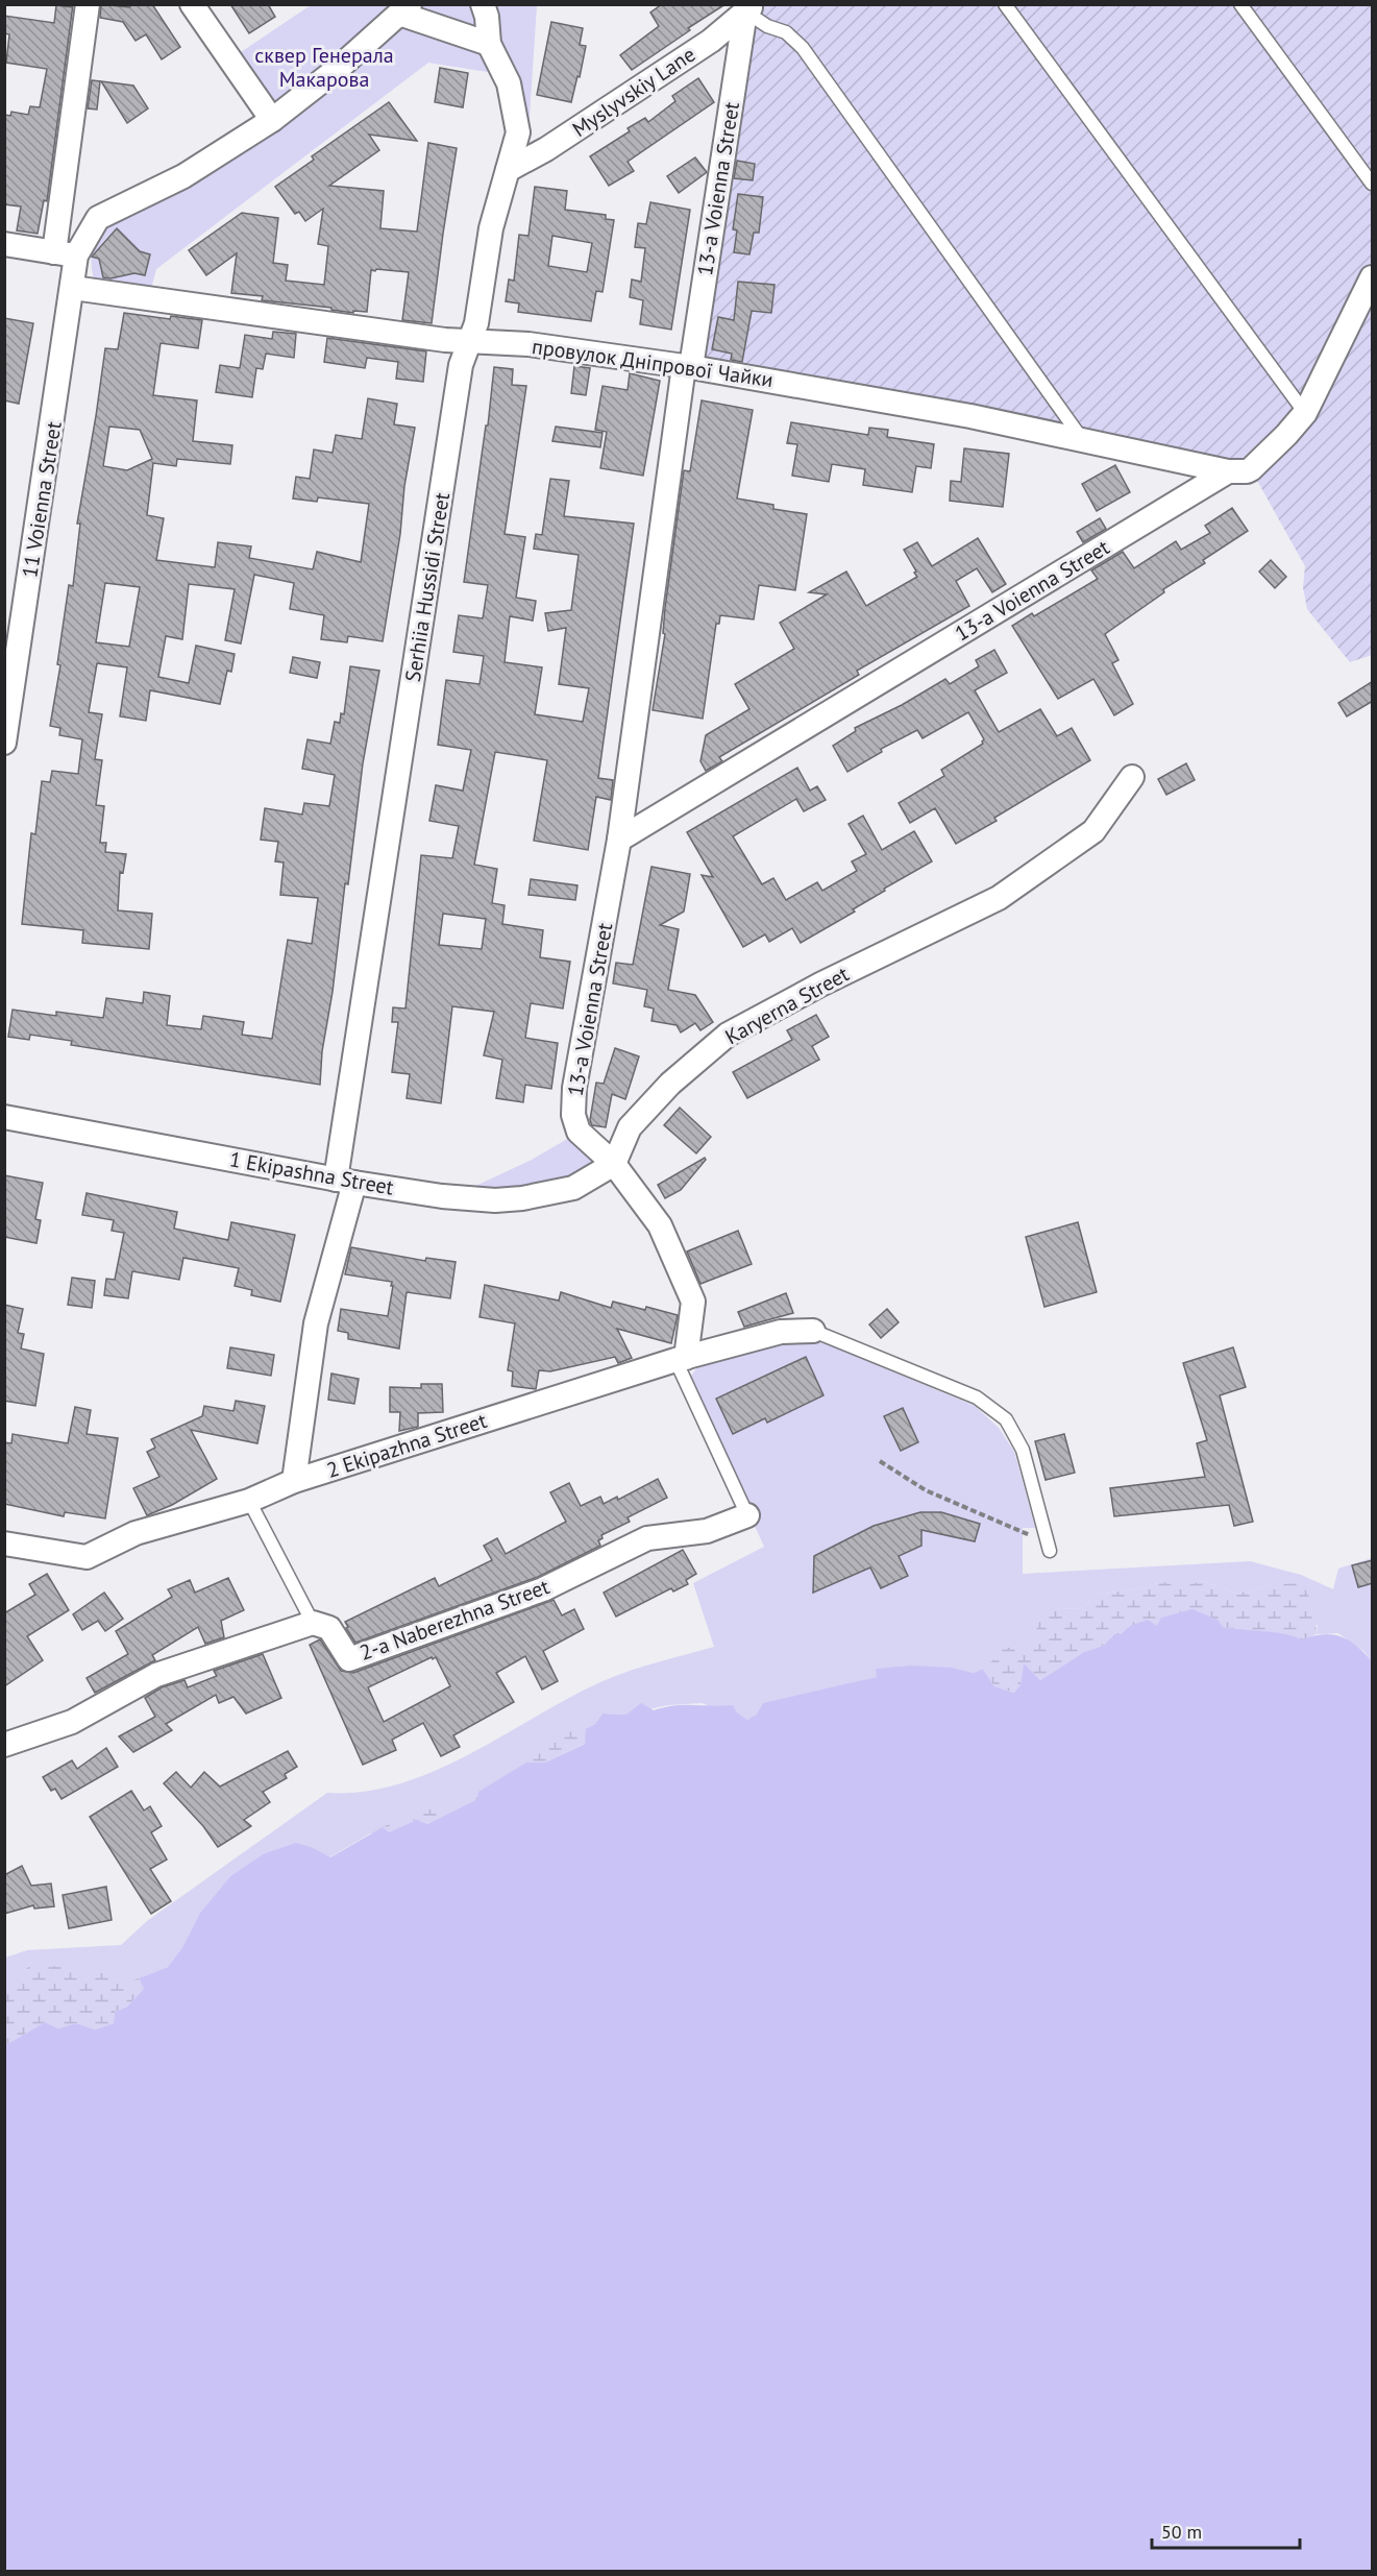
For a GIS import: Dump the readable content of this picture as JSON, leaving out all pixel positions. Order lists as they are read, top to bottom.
{
  "streets": {
    "street": [
      "Myslyvskiy Lane",
      "13-a Voienna Street",
      "провулок Дніпрової Чайки",
      "11 Voienna Street",
      "Serhiia Hussidi Street",
      "Karyerna Street",
      "1 Ekipashna Street",
      "2 Ekipazhna Street",
      "2-a Naberezhna Street"
    ]
  },
  "crossings": [
    ["Myslyvskiy Lane", "13-a Voienna Street"],
    ["Myslyvskiy Lane", "Serhiia Hussidi Street"],
    ["13-a Voienna Street", "провулок Дніпрової Чайки"],
    ["13-a Voienna Street", "Karyerna Street"],
    ["13-a Voienna Street", "1 Ekipashna Street"],
    ["провулок Дніпрової Чайки", "11 Voienna Street"],
    ["провулок Дніпрової Чайки", "Serhiia Hussidi Street"],
    ["Serhiia Hussidi Street", "1 Ekipashna Street"],
    ["Serhiia Hussidi Street", "2 Ekipazhna Street"],
    ["Karyerna Street", "1 Ekipashna Street"]
  ],
  "parks": ["сквер Генерала Макарова"],
  "scale_bar": "50 m"
}
